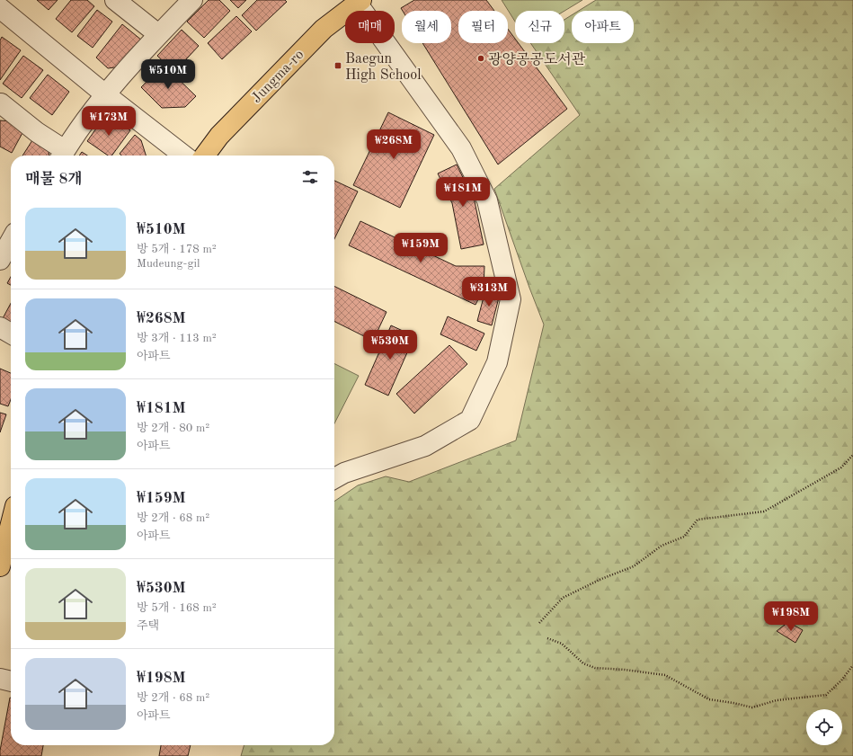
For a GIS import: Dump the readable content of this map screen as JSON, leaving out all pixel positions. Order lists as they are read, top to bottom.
{
  "streets": {
    "main road": ["Jungma-ro"]
  },
  "places": {
    "other": ["광양공공도서관"],
    "transit": ["Baegun High School"]
  },
  "page": {
    "chip": [
      "매매",
      "월세",
      "필터",
      "신규",
      "아파트"
    ],
    "price": [
      "₩510M",
      "₩173M",
      "₩268M",
      "₩181M",
      "₩159M",
      "₩313M",
      "₩530M",
      "₩198M"
    ],
    "heading": "매물 8개",
    "list": [
      {
        "name": "₩510M",
        "note": "방 5개 · 178 m² · Mudeung-gil"
      },
      {
        "name": "₩268M",
        "note": "방 3개 · 113 m² · 아파트"
      },
      {
        "name": "₩181M",
        "note": "방 2개 · 80 m² · 아파트"
      },
      {
        "name": "₩159M",
        "note": "방 2개 · 68 m² · 아파트"
      },
      {
        "name": "₩530M",
        "note": "방 5개 · 168 m² · 주택"
      },
      {
        "name": "₩198M",
        "note": "방 2개 · 68 m² · 아파트"
      }
    ]
  }
}
